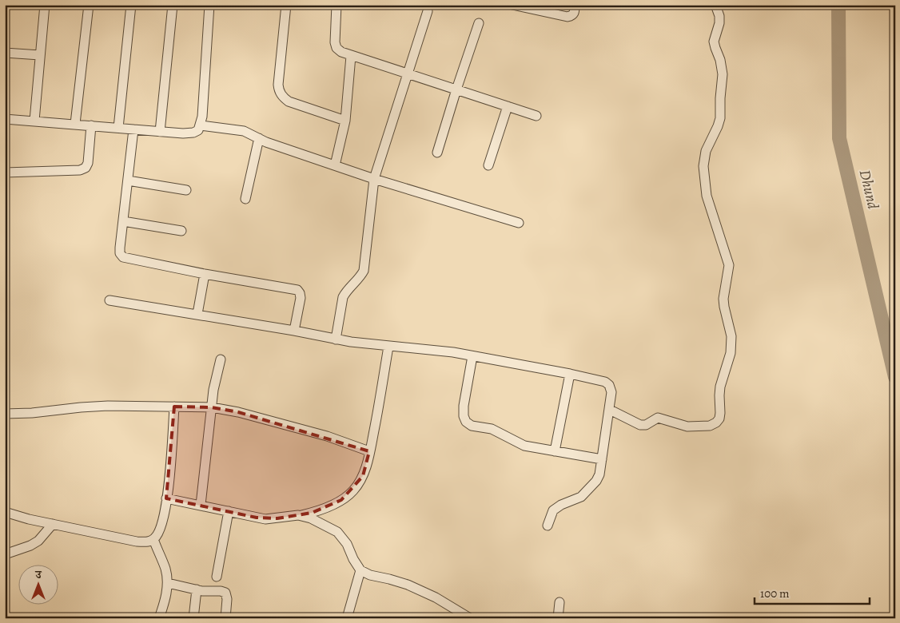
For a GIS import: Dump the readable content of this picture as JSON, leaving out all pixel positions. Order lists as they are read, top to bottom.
{
  "water": ["Dhund"],
  "scale_bar": "100 m",
  "north": "top"
}
